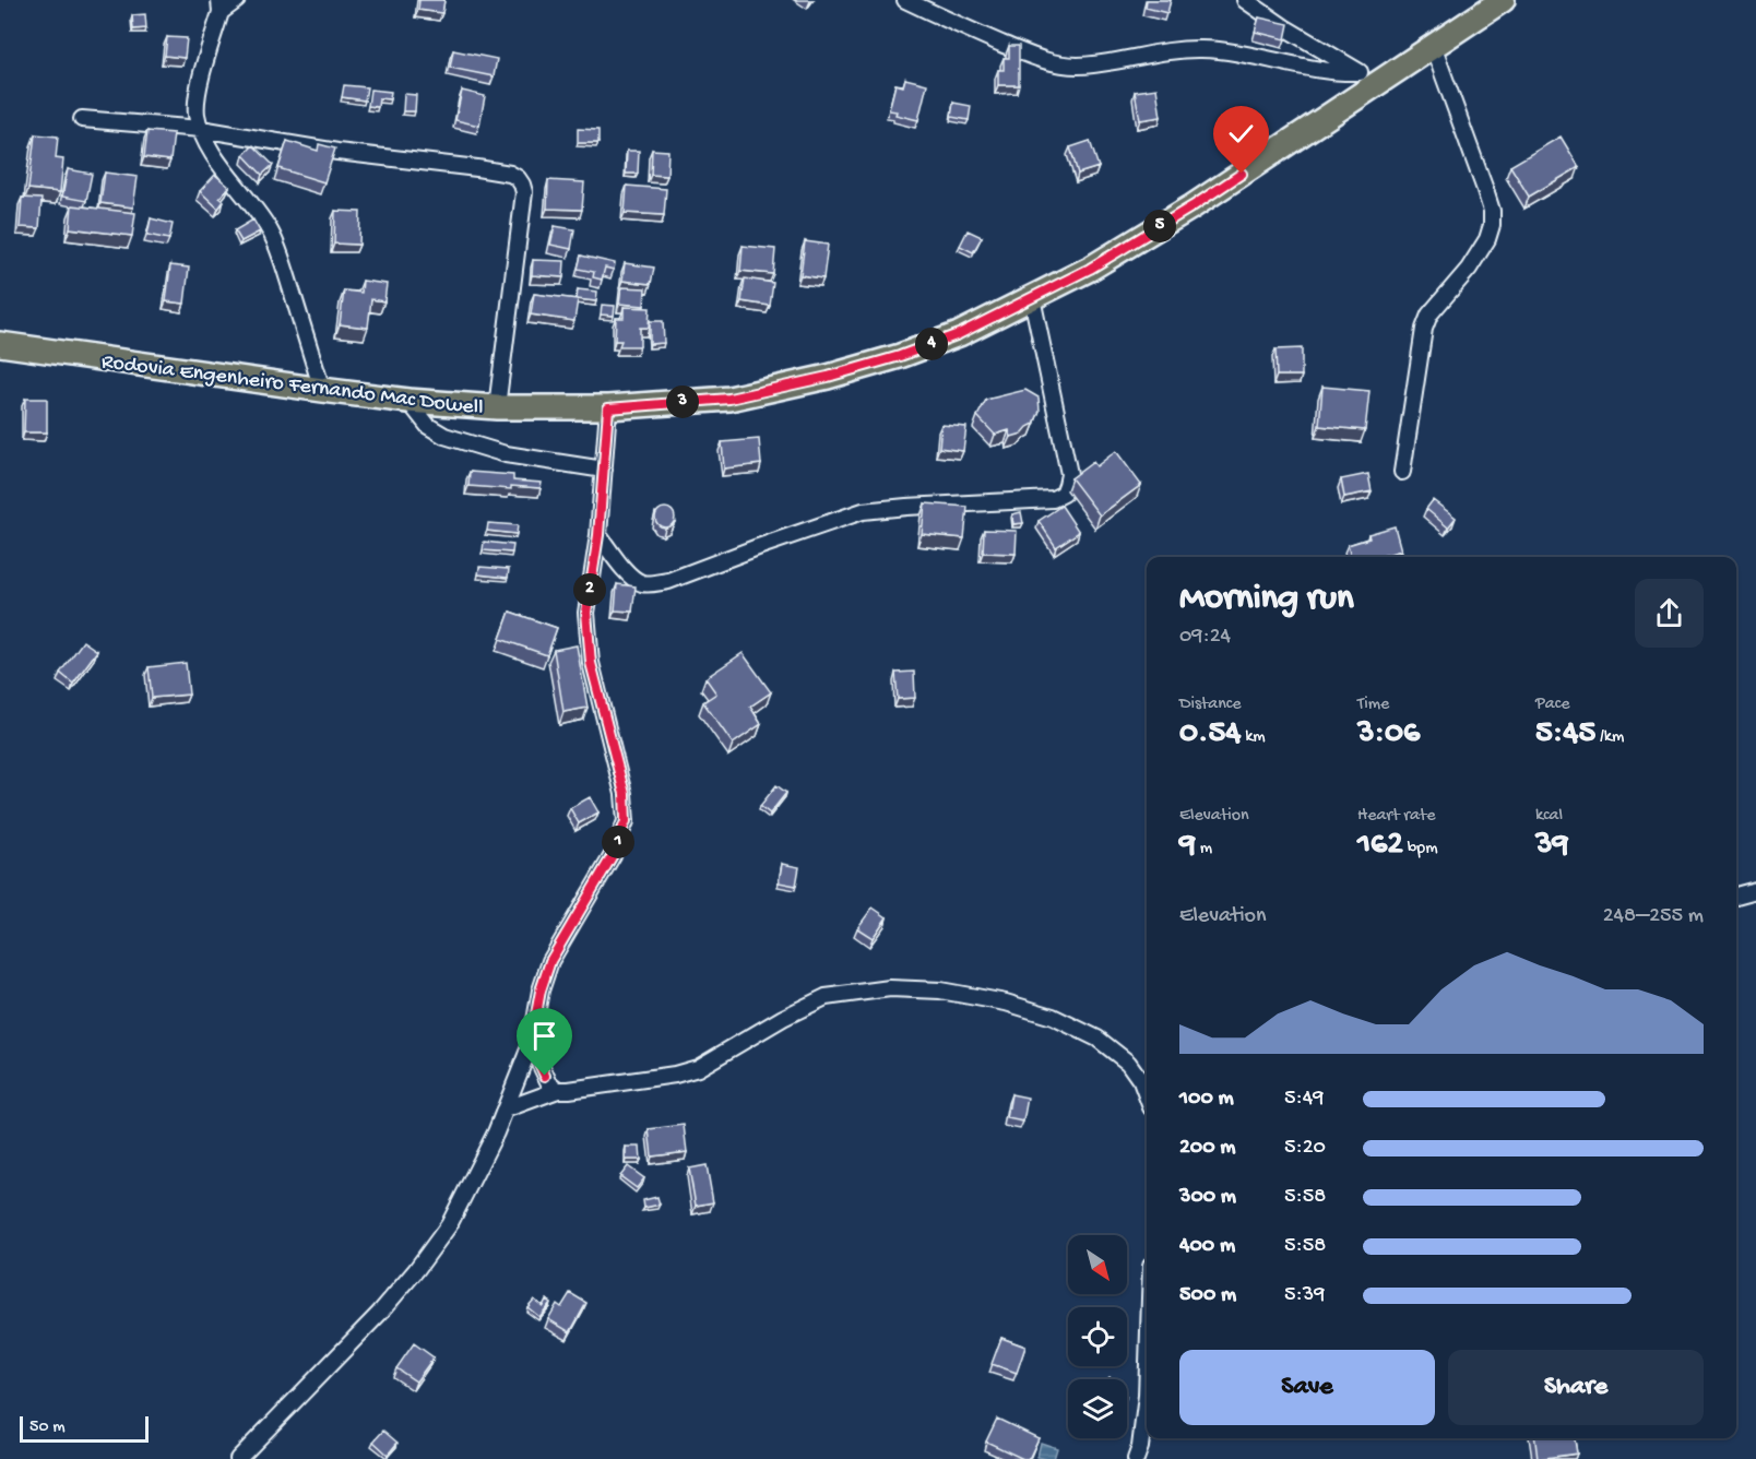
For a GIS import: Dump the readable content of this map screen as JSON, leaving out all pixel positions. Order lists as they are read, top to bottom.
{
  "streets": {
    "main road": ["Rodovia Engenheiro Fernando Mac Dowell"]
  },
  "scale_bar": "50 m",
  "north": "bottom right",
  "page": {
    "pins": [
      "5",
      "4",
      "3",
      "2",
      "1"
    ],
    "heading": ["Morning run", "09:24"],
    "stats": [
      ["Distance", "0.54 km"],
      ["Time", "3:06"],
      ["Pace", "5:45 /km"],
      ["Elevation", "9 m"],
      ["Heart rate", "162 bpm"],
      ["kcal", "39"]
    ],
    "chart": ["Elevation", "248–255 m"],
    "list": [
      {
        "name": "100 m",
        "note": "5:49"
      },
      {
        "name": "200 m",
        "note": "5:20"
      },
      {
        "name": "300 m",
        "note": "5:58"
      },
      {
        "name": "400 m",
        "note": "5:58"
      },
      {
        "name": "500 m",
        "note": "5:39"
      }
    ],
    "buttons": ["Save", "Share"],
    "scale": "50 m"
  }
}
